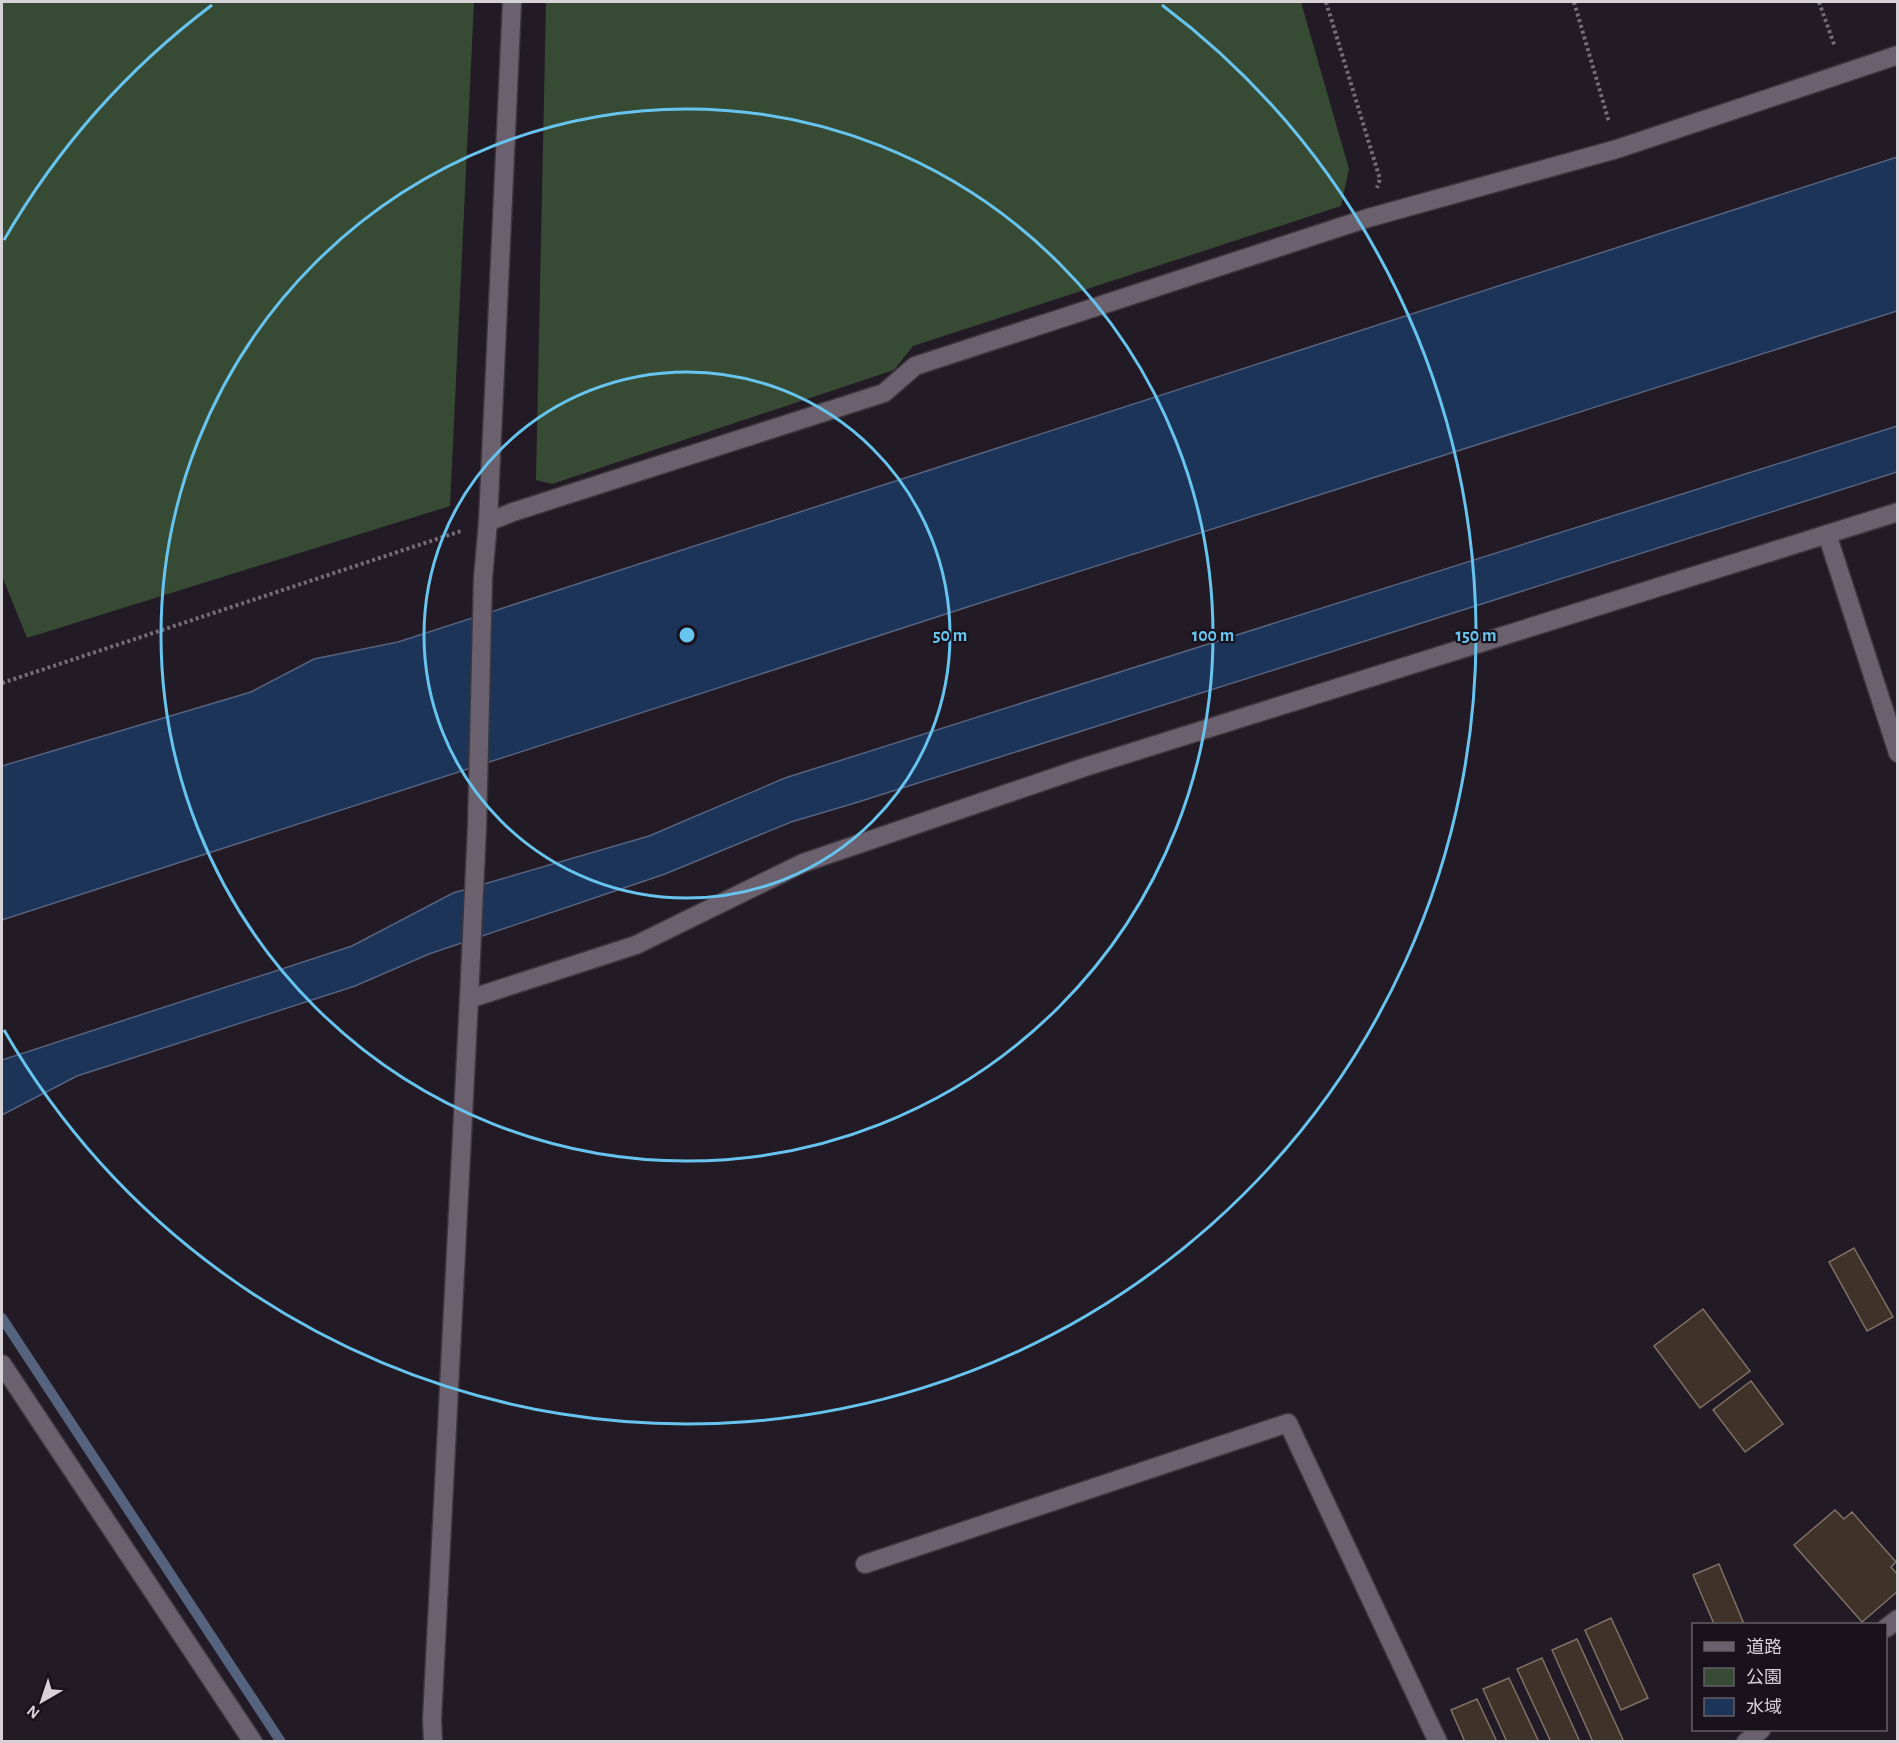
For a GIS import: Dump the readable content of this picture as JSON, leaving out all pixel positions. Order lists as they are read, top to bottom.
{
  "legend": ["道路", "公園", "水域"],
  "north": "bottom left",
  "rings": ["50 m", "100 m", "150 m"]
}
